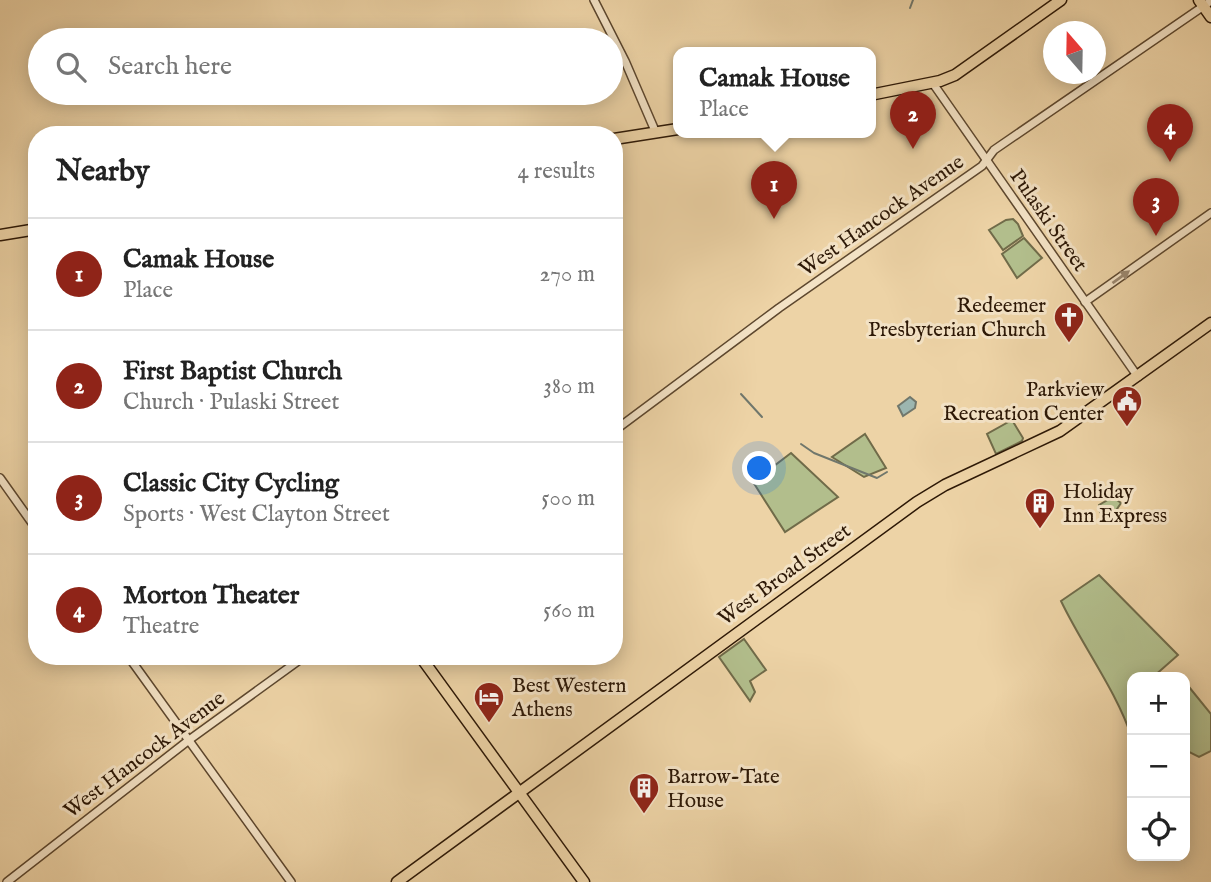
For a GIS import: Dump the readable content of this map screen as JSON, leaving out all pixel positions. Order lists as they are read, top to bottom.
{
  "streets": {
    "main road": ["West Broad Street"],
    "street": ["West Hancock Avenue", "Pulaski Street"]
  },
  "crossings": [
    ["West Hancock Avenue", "Pulaski Street"],
    ["Pulaski Street", "West Broad Street"]
  ],
  "places": {
    "church": ["Redeemer Presbyterian Church"],
    "public building": ["Parkview Recreation Center"],
    "building": ["Holiday Inn Express", "Barrow-Tate House"],
    "hotel": ["Best Western Athens"]
  },
  "north": "top",
  "page": {
    "search": "Search here",
    "popup": ["Camak House", "Place"],
    "pins": [
      "2",
      "4",
      "1",
      "3"
    ],
    "heading": ["Nearby", "4 results"],
    "list": [
      {
        "mark": "1",
        "name": "Camak House",
        "note": "Place",
        "value": "270 m"
      },
      {
        "mark": "2",
        "name": "First Baptist Church",
        "note": "Church · Pulaski Street",
        "value": "380 m"
      },
      {
        "mark": "3",
        "name": "Classic City Cycling",
        "note": "Sports · West Clayton Street",
        "value": "500 m"
      },
      {
        "mark": "4",
        "name": "Morton Theater",
        "note": "Theatre",
        "value": "560 m"
      }
    ],
    "map_buttons": ["+", "−"]
  }
}
